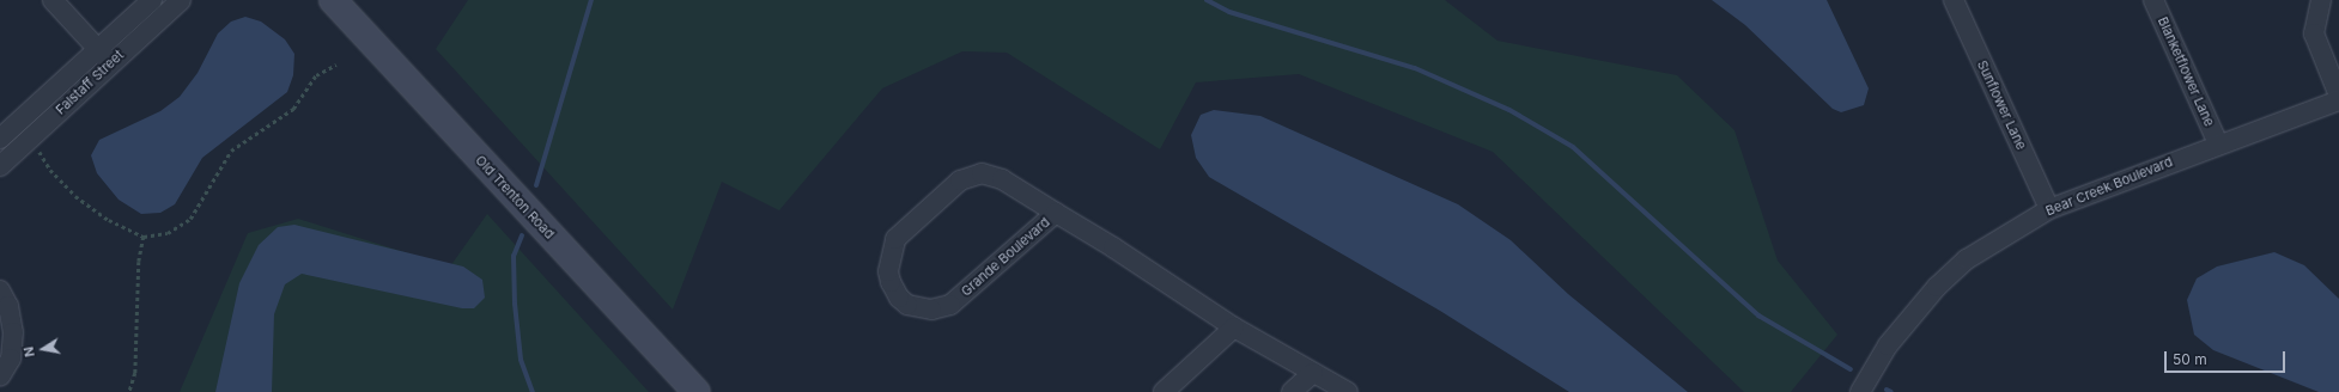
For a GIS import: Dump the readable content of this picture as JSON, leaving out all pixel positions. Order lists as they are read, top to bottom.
{
  "streets": {
    "main road": ["Old Trenton Road"],
    "street": [
      "Blanketflower Lane",
      "Falstaff Street",
      "Sunflower Lane",
      "Bear Creek Boulevard",
      "Grande Boulevard"
    ]
  },
  "crossings": [
    ["Blanketflower Lane", "Bear Creek Boulevard"],
    ["Sunflower Lane", "Bear Creek Boulevard"]
  ],
  "scale_bar": "50 m",
  "north": "left"
}
